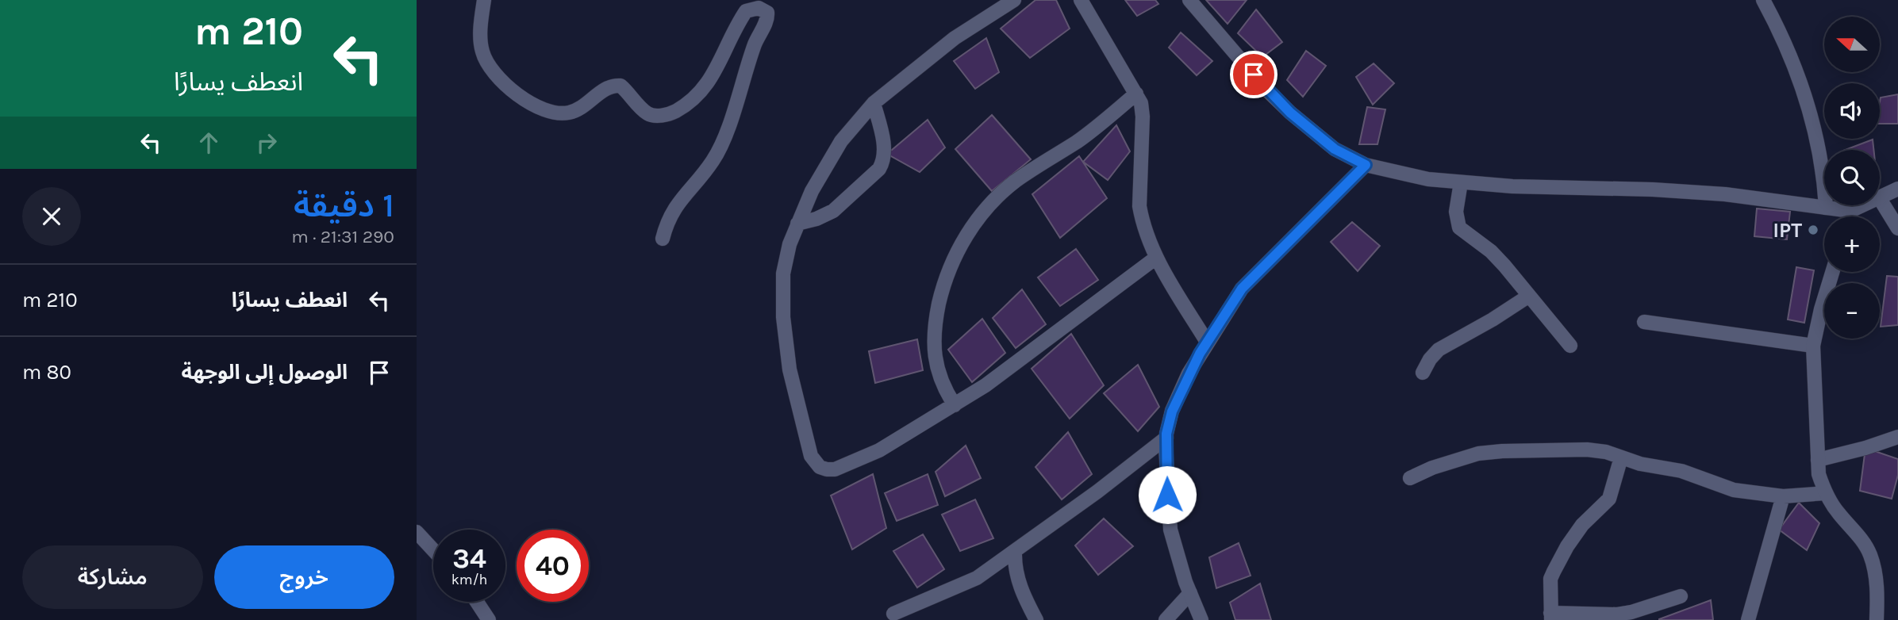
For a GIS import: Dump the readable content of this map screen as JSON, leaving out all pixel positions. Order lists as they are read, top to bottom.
{
  "places": ["IPT"],
  "north": "left",
  "page": {
    "turn": ["210 m", "انعطف يسارًا"],
    "map_buttons": ["+", "−"],
    "heading": ["1 دقيقة", "290 m · 21:31"],
    "list": [
      {
        "name": "انعطف يسارًا",
        "value": "210 m"
      },
      {
        "name": "الوصول إلى الوجهة",
        "value": "80 m"
      }
    ],
    "speed": "34 km/h",
    "limit": "40",
    "buttons": ["خروج", "مشاركة"]
  }
}
